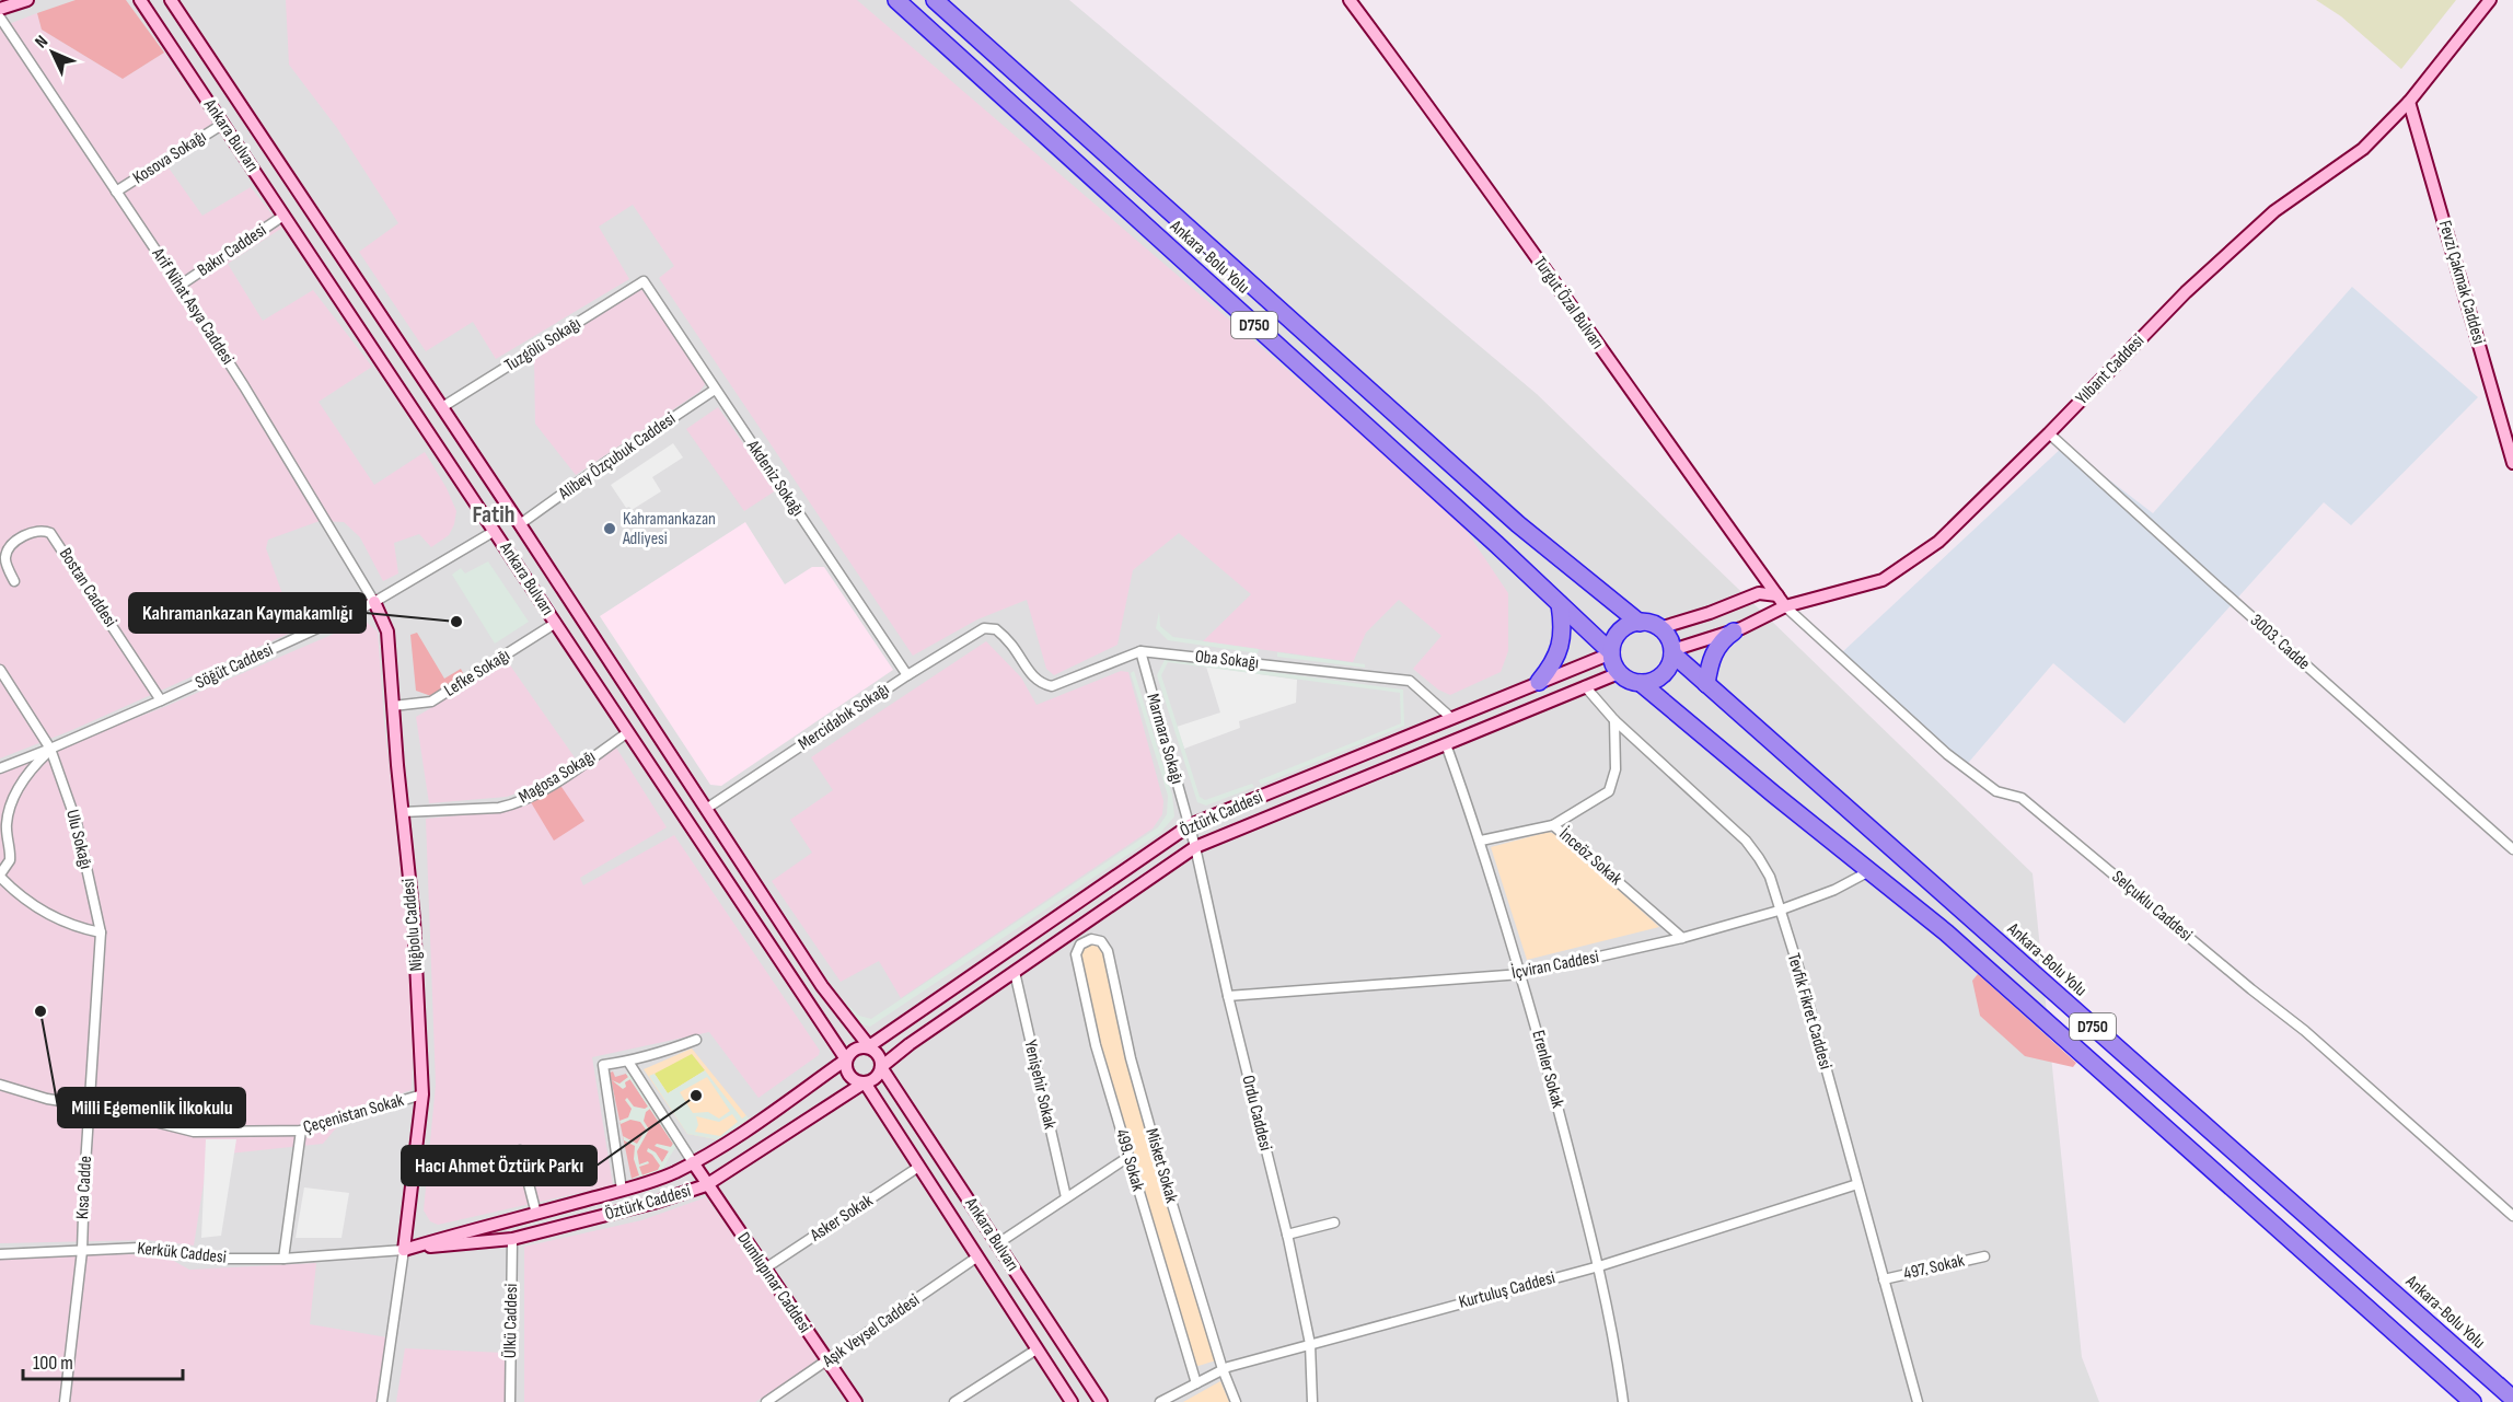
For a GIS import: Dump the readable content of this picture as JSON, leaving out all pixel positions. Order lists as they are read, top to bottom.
{
  "streets": {
    "highway": ["Ankara-Bolu Yolu", "D750"],
    "street": [
      "Ankara Bulvarı",
      "Kosova Sokağı",
      "Bakır Caddesi",
      "Fevzi Çakmak Caddesi",
      "Turgut Özal Bulvarı",
      "Arif Nihat Asya Caddesi",
      "Tuzgölü Sokağı",
      "Yılbant Caddesi",
      "Alibey Özçubuk Caddesi",
      "Akdeniz Sokağı",
      "Bostan Caddesi",
      "3003. Cadde",
      "Oba Sokağı",
      "Söğüt Caddesi",
      "Lefke Sokağı",
      "Mercidabık Sokağı",
      "Marmara Sokağı",
      "Magosa Sokağı",
      "Öztürk Caddesi",
      "Ulu Sokağı",
      "İnceöz Sokak",
      "Selçuklu Caddesi",
      "Niğbolu Caddesi",
      "İçviran Caddesi",
      "Tevfik Fikret Caddesi",
      "Erenler Sokak",
      "Yenişehir Sokak",
      "Ordu Caddesi",
      "Çeçenistan Sokak",
      "499. Sokak",
      "Misket Sokak",
      "Kısa Cadde",
      "Asker Sokak",
      "Kerkük Caddesi",
      "497. Sokak",
      "Dumlupınar Caddesi",
      "Kurtuluş Caddesi",
      "Ülkü Caddesi",
      "Aşık Veysel Caddesi"
    ]
  },
  "crossings": [
    ["Ankara Bulvarı", "Kosova Sokağı"],
    ["Ankara Bulvarı", "Bakır Caddesi"],
    ["Ankara Bulvarı", "Tuzgölü Sokağı"],
    ["Ankara Bulvarı", "Alibey Özçubuk Caddesi"],
    ["Ankara Bulvarı", "Söğüt Caddesi"],
    ["Ankara Bulvarı", "Lefke Sokağı"],
    ["Ankara Bulvarı", "Mercidabık Sokağı"],
    ["Ankara Bulvarı", "Magosa Sokağı"],
    ["Ankara Bulvarı", "Öztürk Caddesi"],
    ["Ankara Bulvarı", "Asker Sokak"],
    ["Ankara Bulvarı", "Aşık Veysel Caddesi"],
    ["Kosova Sokağı", "Arif Nihat Asya Caddesi"],
    ["Bakır Caddesi", "Arif Nihat Asya Caddesi"],
    ["Ankara-Bolu Yolu", "D750"],
    ["Ankara-Bolu Yolu", "Yılbant Caddesi"],
    ["Ankara-Bolu Yolu", "Öztürk Caddesi"],
    ["Fevzi Çakmak Caddesi", "Yılbant Caddesi"],
    ["Turgut Özal Bulvarı", "Yılbant Caddesi"],
    ["Turgut Özal Bulvarı", "Selçuklu Caddesi"],
    ["Arif Nihat Asya Caddesi", "Söğüt Caddesi"],
    ["Arif Nihat Asya Caddesi", "Niğbolu Caddesi"],
    ["D750", "Yılbant Caddesi"],
    ["D750", "Öztürk Caddesi"],
    ["D750", "İçviran Caddesi"],
    ["Tuzgölü Sokağı", "Akdeniz Sokağı"],
    ["Yılbant Caddesi", "3003. Cadde"],
    ["Yılbant Caddesi", "Öztürk Caddesi"],
    ["Yılbant Caddesi", "Selçuklu Caddesi"],
    ["Alibey Özçubuk Caddesi", "Akdeniz Sokağı"],
    ["Akdeniz Sokağı", "Mercidabık Sokağı"],
    ["Bostan Caddesi", "Söğüt Caddesi"],
    ["Oba Sokağı", "Mercidabık Sokağı"],
    ["Oba Sokağı", "Marmara Sokağı"],
    ["Oba Sokağı", "Öztürk Caddesi"],
    ["Söğüt Caddesi", "Ulu Sokağı"],
    ["Söğüt Caddesi", "Niğbolu Caddesi"],
    ["Lefke Sokağı", "Niğbolu Caddesi"],
    ["Marmara Sokağı", "Öztürk Caddesi"],
    ["Marmara Sokağı", "Ordu Caddesi"],
    ["Magosa Sokağı", "Niğbolu Caddesi"],
    ["Öztürk Caddesi", "Niğbolu Caddesi"],
    ["Öztürk Caddesi", "Tevfik Fikret Caddesi"],
    ["Öztürk Caddesi", "Erenler Sokak"],
    ["Öztürk Caddesi", "Yenişehir Sokak"],
    ["Öztürk Caddesi", "Ordu Caddesi"],
    ["Öztürk Caddesi", "Kerkük Caddesi"],
    ["Öztürk Caddesi", "Dumlupınar Caddesi"],
    ["Öztürk Caddesi", "Ülkü Caddesi"],
    ["Ulu Sokağı", "Kısa Cadde"],
    ["İnceöz Sokak", "İçviran Caddesi"],
    ["İnceöz Sokak", "Erenler Sokak"],
    ["Niğbolu Caddesi", "Çeçenistan Sokak"],
    ["Niğbolu Caddesi", "Kerkük Caddesi"],
    ["İçviran Caddesi", "Tevfik Fikret Caddesi"],
    ["İçviran Caddesi", "Erenler Sokak"],
    ["İçviran Caddesi", "Ordu Caddesi"],
    ["Tevfik Fikret Caddesi", "497. Sokak"],
    ["Tevfik Fikret Caddesi", "Kurtuluş Caddesi"],
    ["Erenler Sokak", "Kurtuluş Caddesi"],
    ["Ordu Caddesi", "Kurtuluş Caddesi"],
    ["Çeçenistan Sokak", "Kısa Cadde"],
    ["499. Sokak", "Misket Sokak"],
    ["499. Sokak", "Kurtuluş Caddesi"],
    ["Misket Sokak", "Kurtuluş Caddesi"],
    ["Kısa Cadde", "Kerkük Caddesi"],
    ["Asker Sokak", "Dumlupınar Caddesi"],
    ["Dumlupınar Caddesi", "Aşık Veysel Caddesi"]
  ],
  "districts": ["Fatih"],
  "places": [
    "Kahramankazan Adliyesi",
    "Kahramankazan Kaymakamlığı",
    "Milli Egemenlik İlkokulu",
    "Hacı Ahmet Öztürk Parkı"
  ],
  "scale_bar": "100 m",
  "north": "top left"
}
